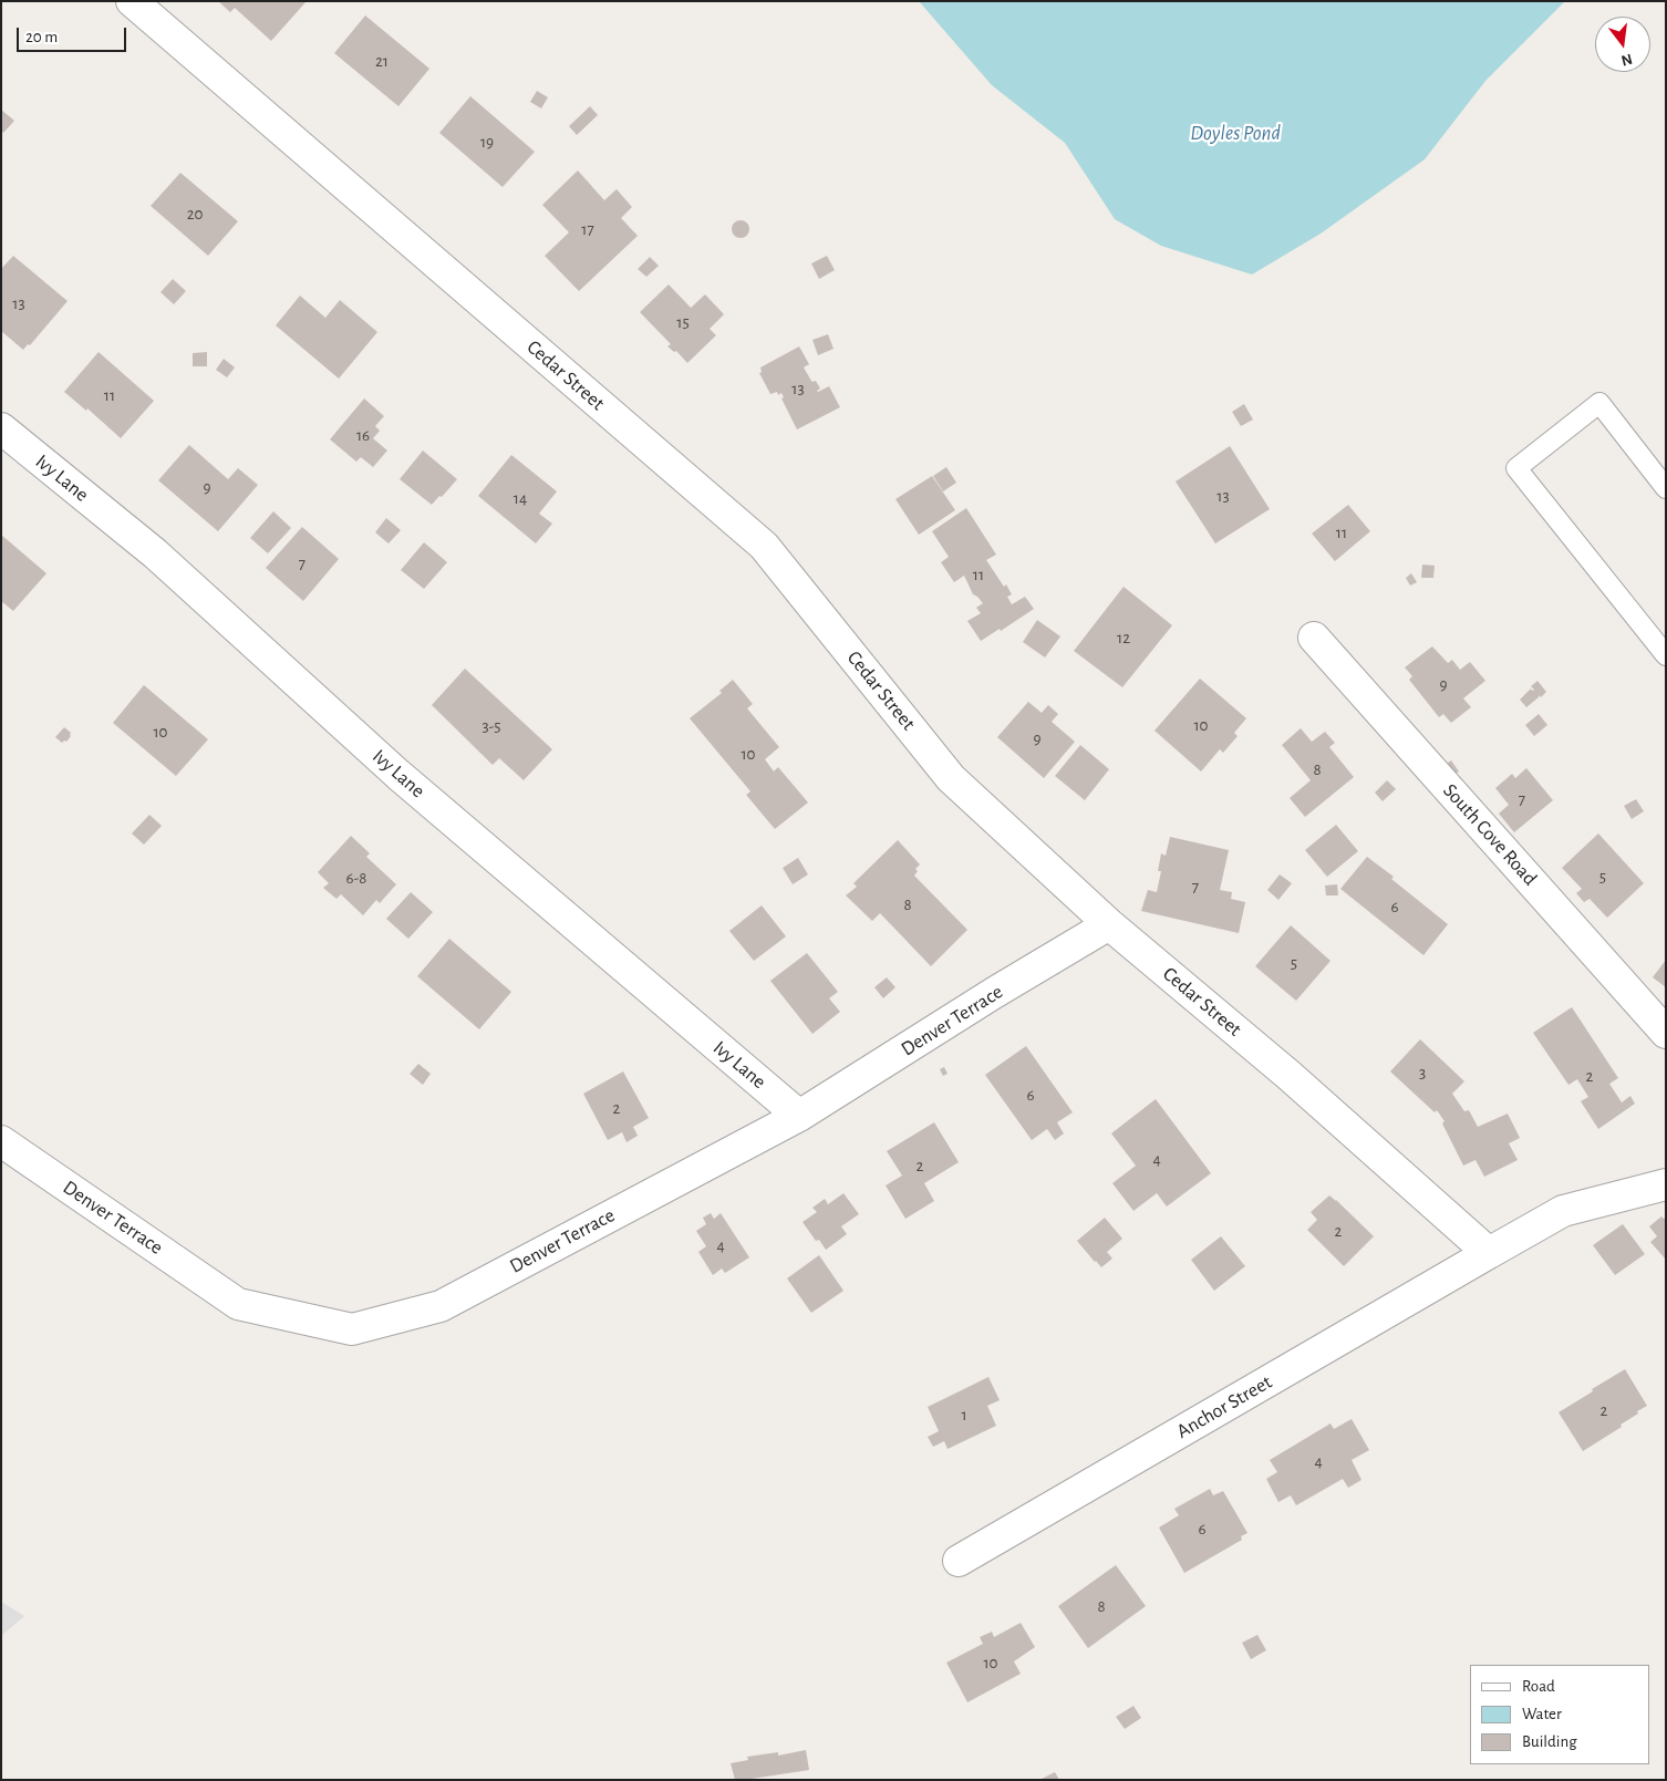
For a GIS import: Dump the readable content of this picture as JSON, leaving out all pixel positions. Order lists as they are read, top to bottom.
{
  "streets": {
    "street": [
      "Cedar Street",
      "Ivy Lane",
      "South Cove Road",
      "Denver Terrace",
      "Anchor Street"
    ]
  },
  "crossings": [
    ["Cedar Street", "Denver Terrace"],
    ["Cedar Street", "Anchor Street"],
    ["Ivy Lane", "Denver Terrace"]
  ],
  "water": ["Doyles Pond"],
  "house_numbers": [
    "21",
    "19",
    "20",
    "17",
    "13",
    "15",
    "13",
    "11",
    "16",
    "9",
    "13",
    "14",
    "11",
    "7",
    "11",
    "12",
    "9",
    "10",
    "3-5",
    "10",
    "9",
    "10",
    "8",
    "7",
    "5",
    "6-8",
    "7",
    "8",
    "6",
    "5",
    "3",
    "2",
    "6",
    "2",
    "4",
    "2",
    "2",
    "4",
    "2",
    "1",
    "4",
    "6",
    "8",
    "10"
  ],
  "legend": ["Road", "Water", "Building"],
  "scale_bar": "20 m",
  "north": "bottom"
}
